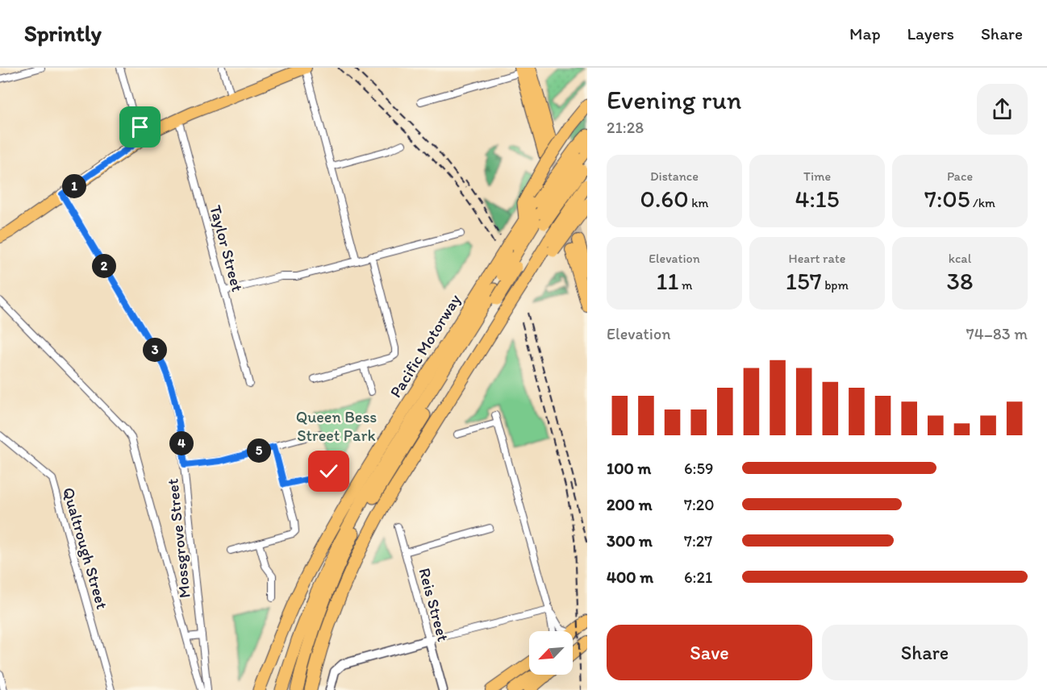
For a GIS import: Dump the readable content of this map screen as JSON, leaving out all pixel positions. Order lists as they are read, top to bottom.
{
  "streets": {
    "highway": ["Pacific Motorway"],
    "street": [
      "Taylor Street",
      "Mossgrove Street",
      "Qualtrough Street",
      "Reis Street"
    ]
  },
  "parks": ["Queen Bess Street Park"],
  "north": "bottom left",
  "page": {
    "header": "Sprintly",
    "nav": ["Map", "Layers", "Share"],
    "heading": ["Evening run", "21:28"],
    "stats": [
      ["Distance", "0.60 km"],
      ["Time", "4:15"],
      ["Pace", "7:05 /km"],
      ["Elevation", "11 m"],
      ["Heart rate", "157 bpm"],
      ["kcal", "38"]
    ],
    "pins": [
      "1",
      "2",
      "3",
      "4",
      "5"
    ],
    "chart": ["Elevation", "74–83 m"],
    "list": [
      {
        "name": "100 m",
        "note": "6:59"
      },
      {
        "name": "200 m",
        "note": "7:20"
      },
      {
        "name": "300 m",
        "note": "7:27"
      },
      {
        "name": "400 m",
        "note": "6:21"
      }
    ],
    "buttons": ["Save", "Share"]
  }
}
